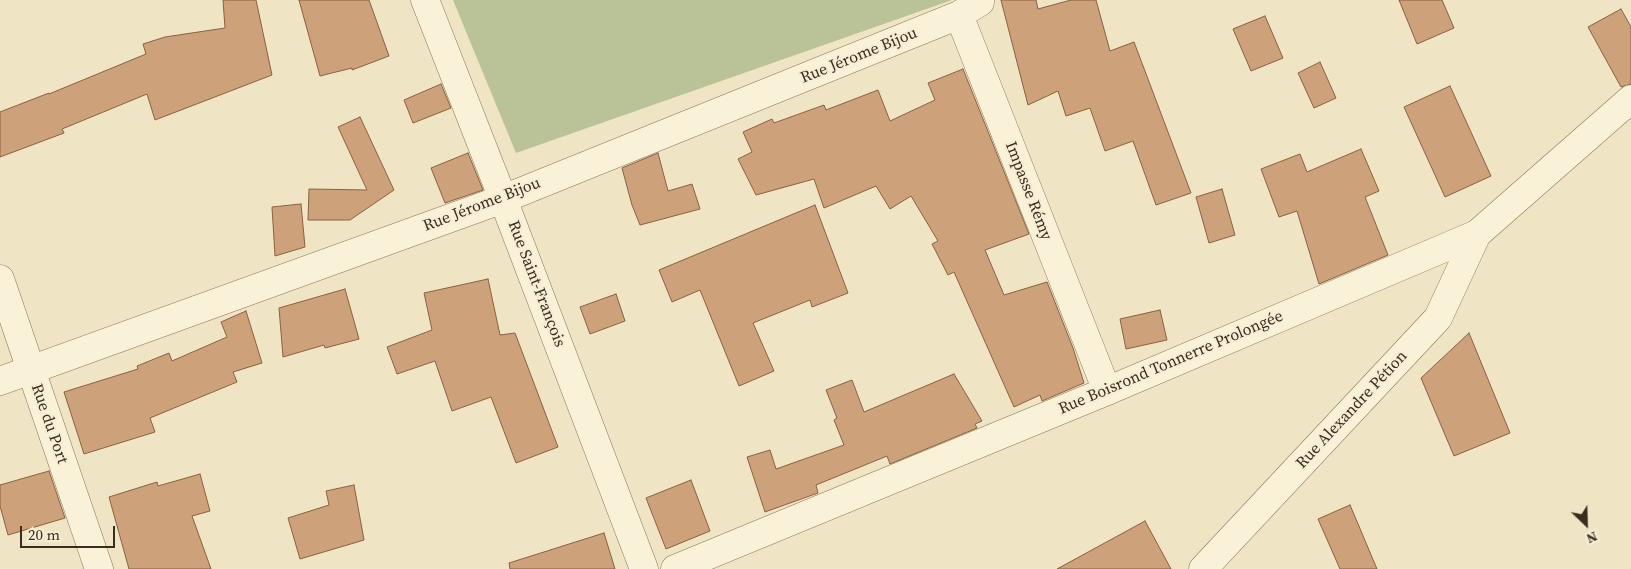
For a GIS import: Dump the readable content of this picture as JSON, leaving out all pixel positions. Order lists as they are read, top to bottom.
{
  "streets": {
    "street": [
      "Rue Jérome Bijou",
      "Impasse Rémy",
      "Rue Saint-François",
      "Rue Boisrond Tonnerre Prolongée",
      "Rue Alexandre Pétion",
      "Rue du Port"
    ]
  },
  "crossings": [
    ["Rue Jérome Bijou", "Impasse Rémy"],
    ["Rue Jérome Bijou", "Rue Saint-François"],
    ["Rue Jérome Bijou", "Rue du Port"],
    ["Impasse Rémy", "Rue Boisrond Tonnerre Prolongée"],
    ["Rue Boisrond Tonnerre Prolongée", "Rue Alexandre Pétion"]
  ],
  "scale_bar": "20 m",
  "north": "bottom right"
}
